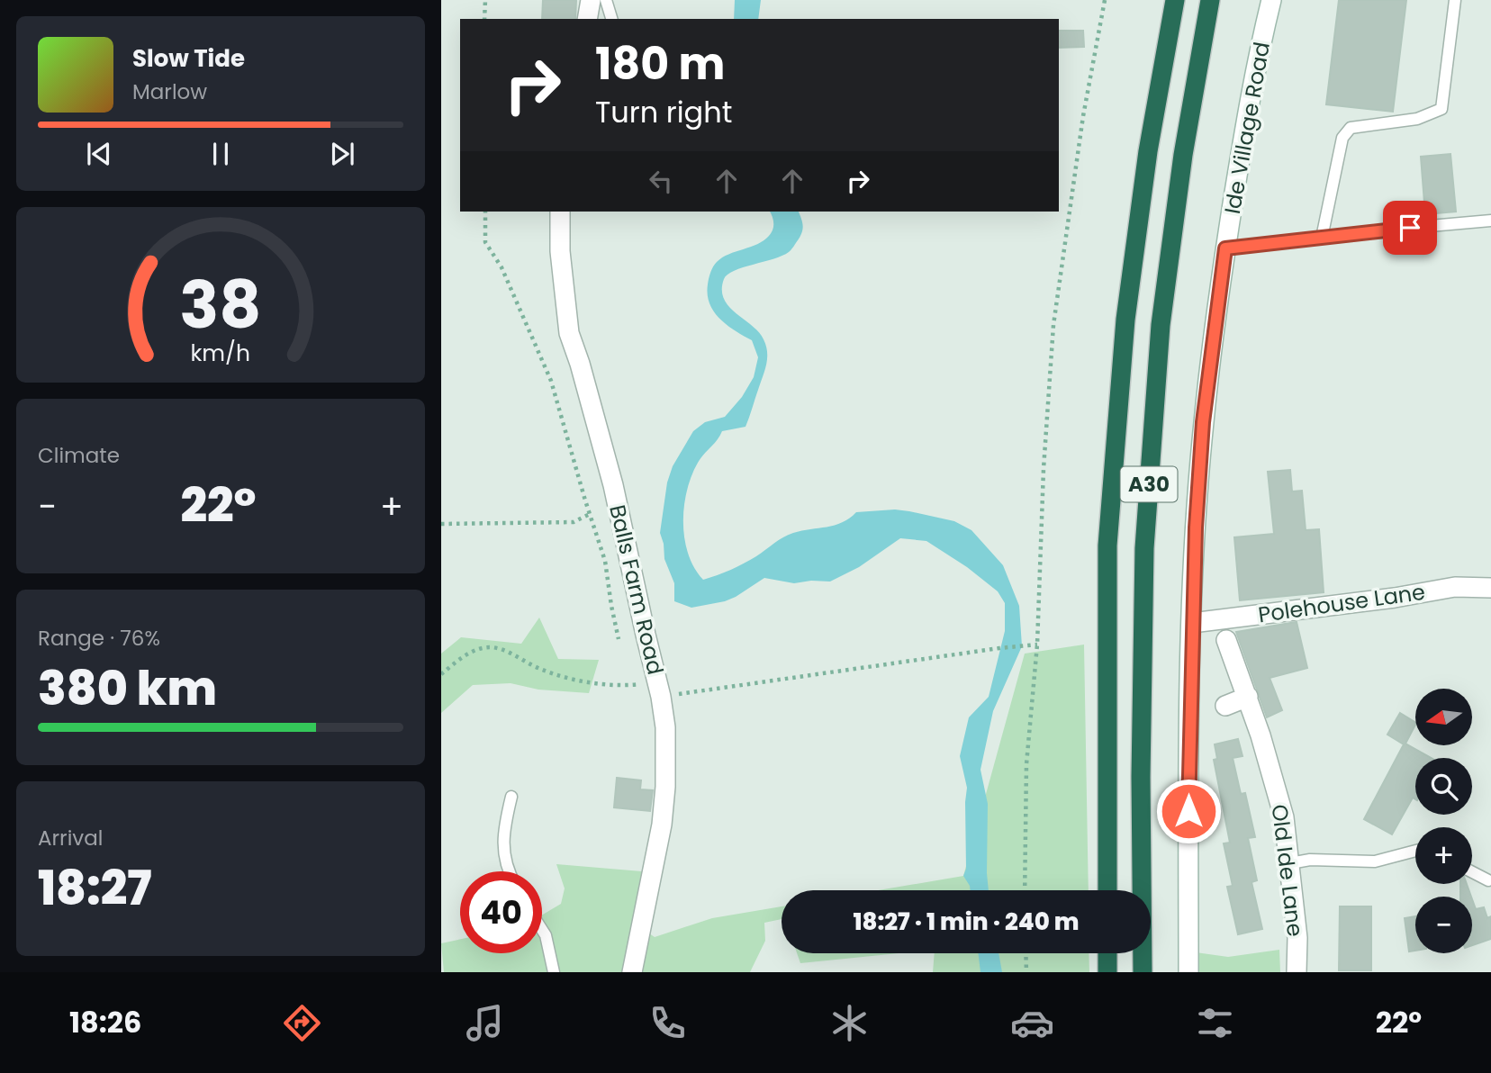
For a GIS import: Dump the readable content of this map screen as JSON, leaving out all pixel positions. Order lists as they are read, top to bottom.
{
  "streets": {
    "highway": ["A30"],
    "street": [
      "Ide Village Road",
      "Balls Farm Road",
      "Polehouse Lane",
      "Old Ide Lane"
    ]
  },
  "crossings": [
    ["Ide Village Road", "Polehouse Lane"]
  ],
  "north": "left",
  "page": {
    "turn": ["180 m", "Turn right"],
    "song": ["Slow Tide", "Marlow"],
    "tile": [
      "Climate",
      ["Range · 76%", "380 km"],
      ["Arrival", "18:27"]
    ],
    "heat": ["−", "22°", "+"],
    "map_buttons": ["+", "−"],
    "limit": "40",
    "trip": "18:27 · 1 min · 240 m",
    "tabs": ["18:26", "22°"],
    "gauge": ["38", "km/h"]
  }
}
